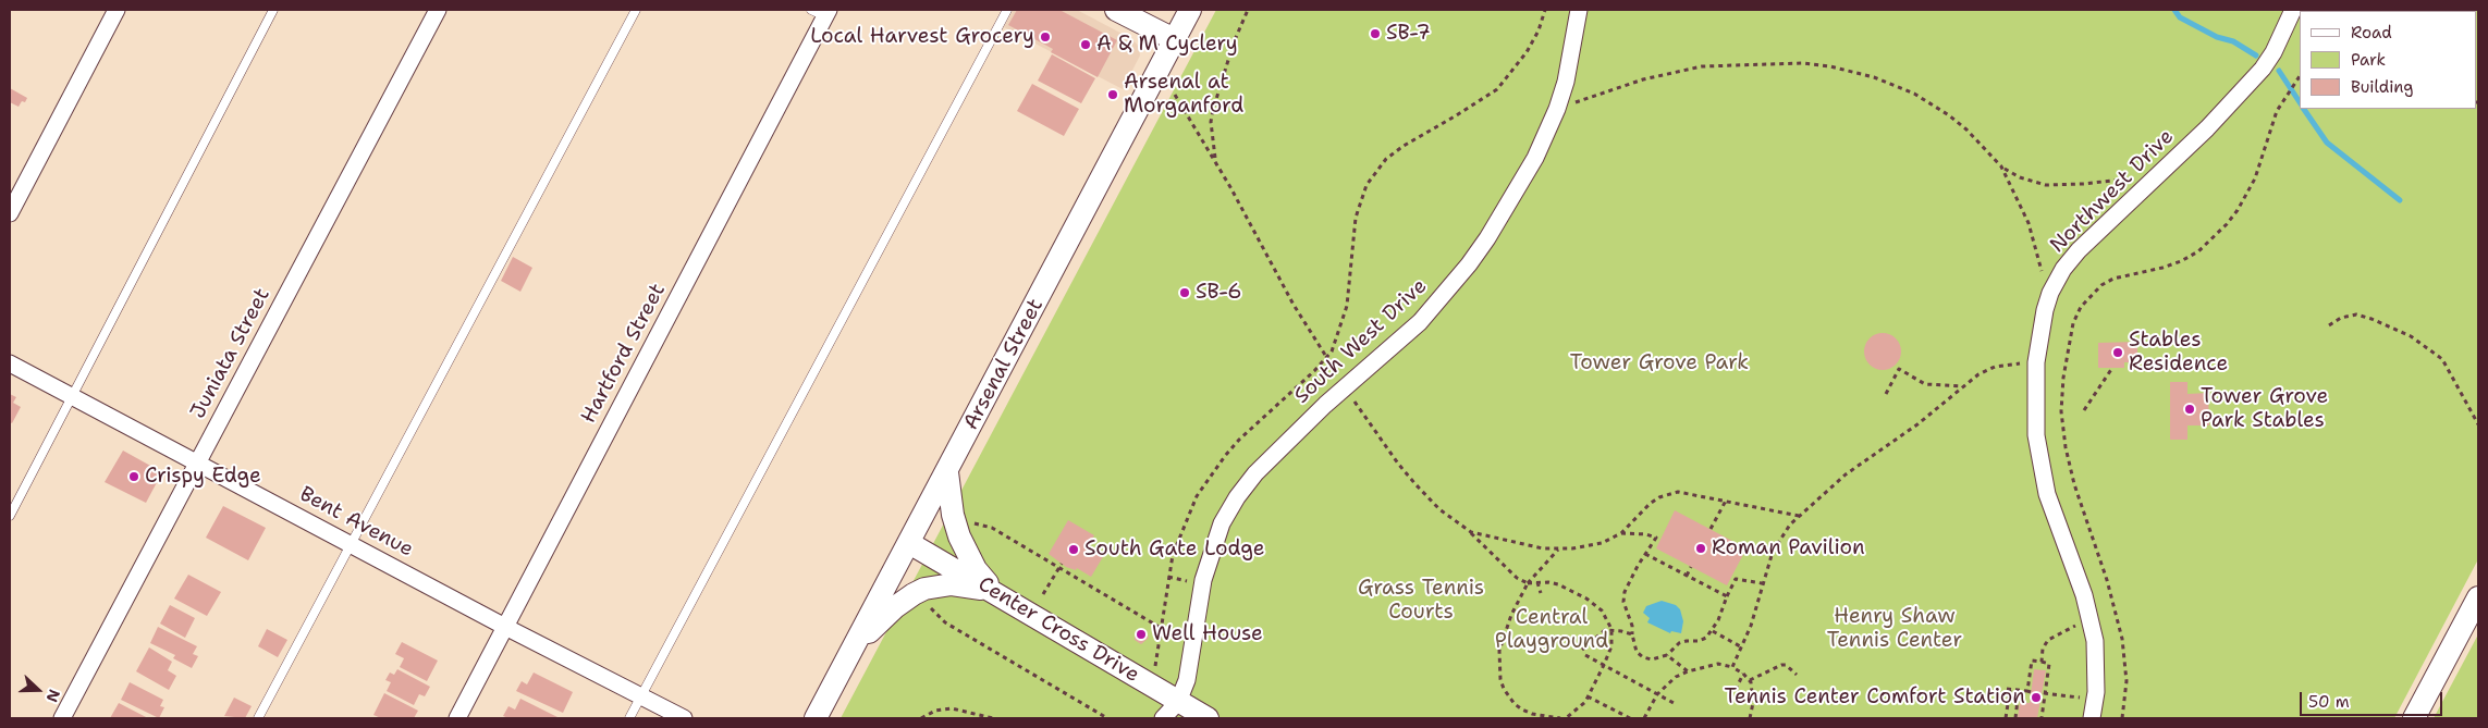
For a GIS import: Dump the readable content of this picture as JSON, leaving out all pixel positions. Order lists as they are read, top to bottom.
{
  "streets": {
    "street": [
      "Northwest Drive",
      "South West Drive",
      "Juniata Street",
      "Hartford Street",
      "Arsenal Street",
      "Bent Avenue",
      "Center Cross Drive"
    ]
  },
  "crossings": [
    ["South West Drive", "Center Cross Drive"],
    ["Juniata Street", "Bent Avenue"],
    ["Hartford Street", "Bent Avenue"],
    ["Arsenal Street", "Center Cross Drive"]
  ],
  "parks": [
    "Tower Grove Park",
    "Grass Tennis Courts",
    "Henry Shaw Tennis Center",
    "Central Playground"
  ],
  "places": [
    "SB-7",
    "Local Harvest Grocery",
    "A & M Cyclery",
    "Arsenal at Morganford",
    "SB-6",
    "Stables Residence",
    "Tower Grove Park Stables",
    "Crispy Edge",
    "Roman Pavilion",
    "South Gate Lodge",
    "Well House",
    "Tennis Center Comfort Station"
  ],
  "legend": ["Road", "Park", "Building"],
  "scale_bar": "50 m",
  "north": "right"
}
